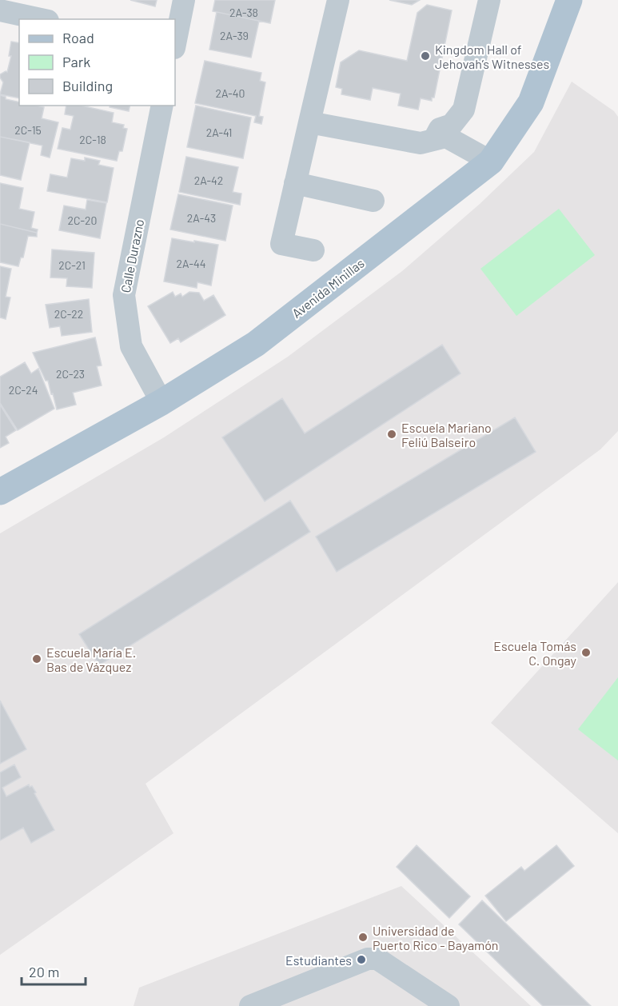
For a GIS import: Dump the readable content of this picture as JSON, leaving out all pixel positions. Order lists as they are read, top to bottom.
{
  "streets": {
    "main road": ["Avenida Minillas"],
    "street": ["Calle Durazno"]
  },
  "crossings": [
    ["Calle Durazno", "Avenida Minillas"]
  ],
  "places": [
    "Kingdom Hall of Jehovah’s Witnesses",
    "Escuela Mariano Feliú Balseiro",
    "Escuela Tomás C. Ongay",
    "Escuela María E. Bas de Vázquez",
    "Universidad de Puerto Rico - Bayamón",
    "Estudiantes"
  ],
  "house_numbers": [
    "2A-38",
    "2A-39",
    "2A-40",
    "2C-15",
    "2A-41",
    "2C-18",
    "2A-42",
    "2A-43",
    "2C-20",
    "2A-44",
    "2C-21",
    "2C-22",
    "2C-23",
    "2C-24"
  ],
  "legend": ["Road", "Park", "Building"],
  "scale_bar": "20 m"
}
